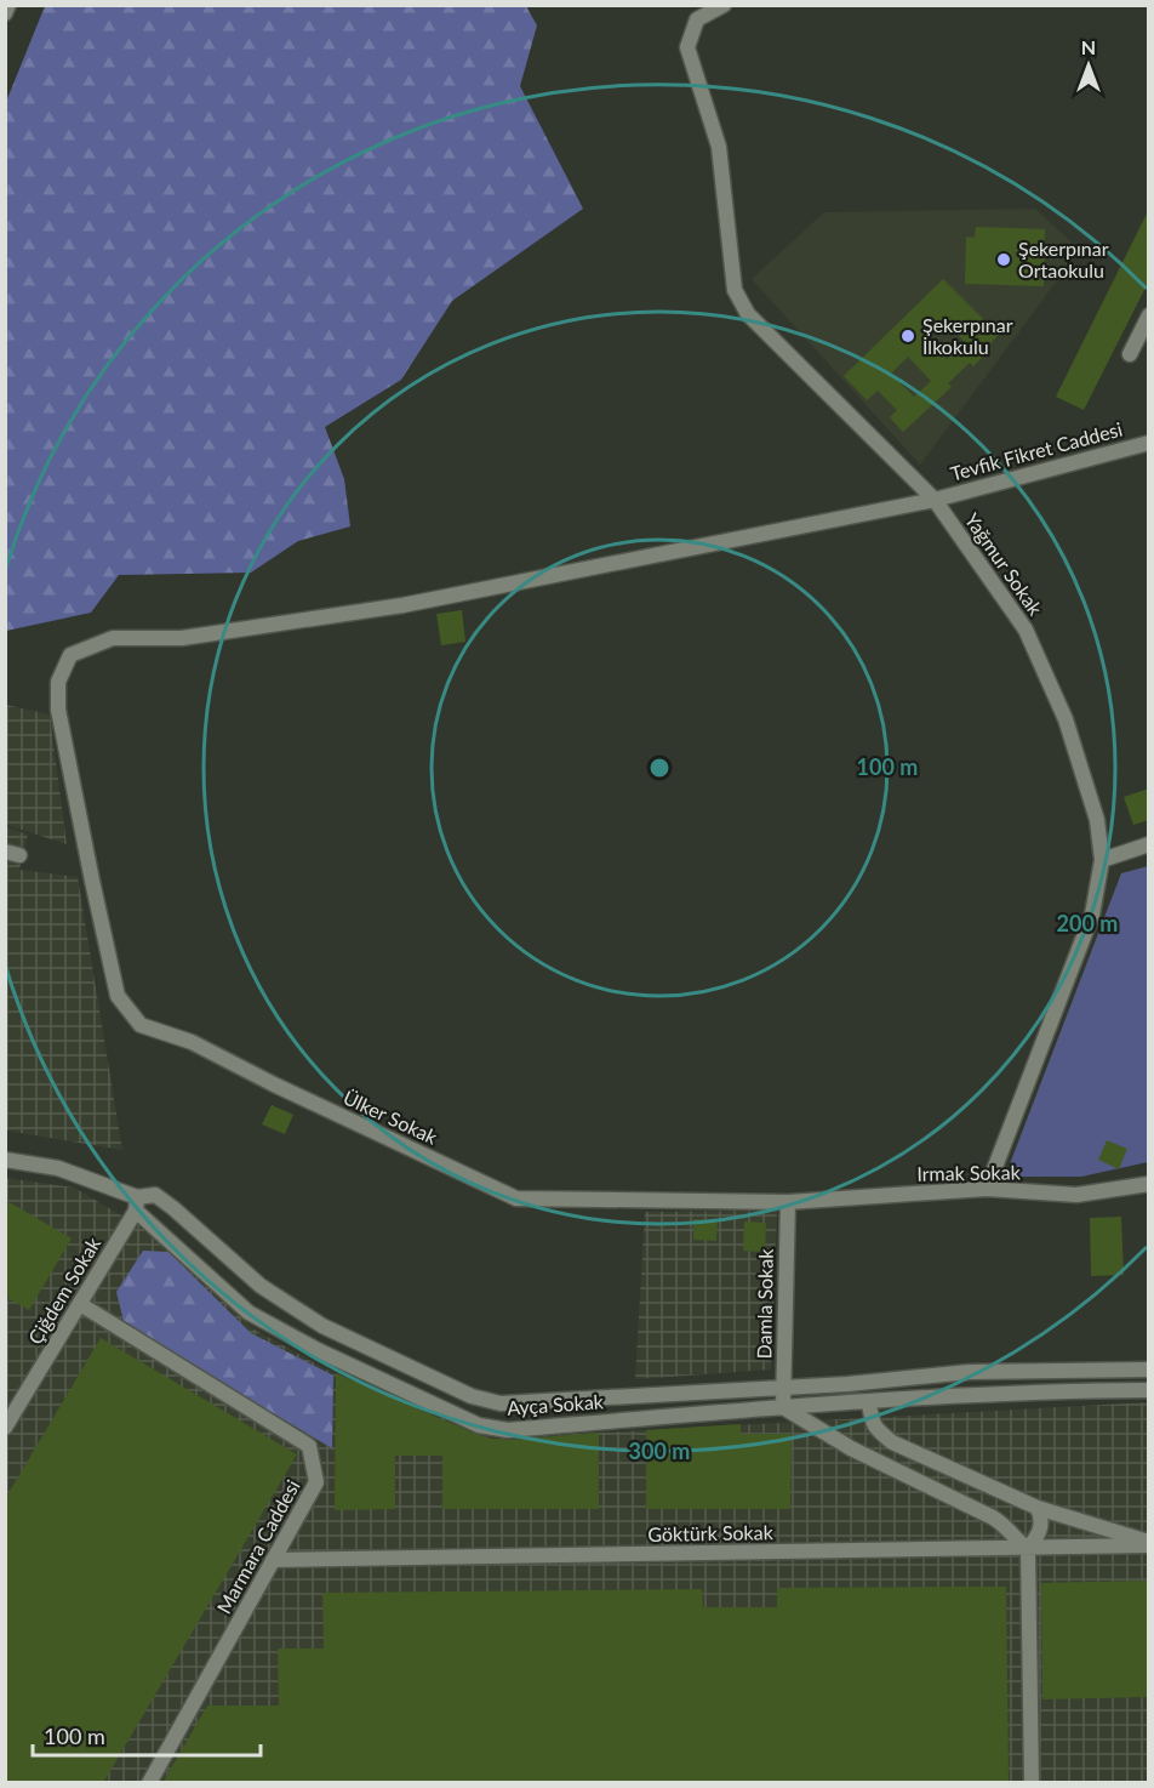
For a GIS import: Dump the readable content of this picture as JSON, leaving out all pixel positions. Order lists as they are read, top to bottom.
{
  "streets": {
    "street": [
      "Tevfik Fikret Caddesi",
      "Yağmur Sokak",
      "Ülker Sokak",
      "Irmak Sokak",
      "Çiğdem Sokak",
      "Damla Sokak",
      "Ayça Sokak",
      "Göktürk Sokak",
      "Marmara Caddesi"
    ]
  },
  "crossings": [
    ["Tevfik Fikret Caddesi", "Yağmur Sokak"],
    ["Tevfik Fikret Caddesi", "Ülker Sokak"],
    ["Yağmur Sokak", "Irmak Sokak"],
    ["Ülker Sokak", "Irmak Sokak"],
    ["Ülker Sokak", "Damla Sokak"],
    ["Irmak Sokak", "Damla Sokak"],
    ["Çiğdem Sokak", "Ayça Sokak"],
    ["Çiğdem Sokak", "Marmara Caddesi"],
    ["Damla Sokak", "Ayça Sokak"],
    ["Göktürk Sokak", "Marmara Caddesi"]
  ],
  "places": ["Şekerpınar Ortaokulu", "Şekerpınar İlkokulu"],
  "scale_bar": "100 m",
  "north": "top",
  "rings": ["100 m", "200 m", "300 m"]
}
